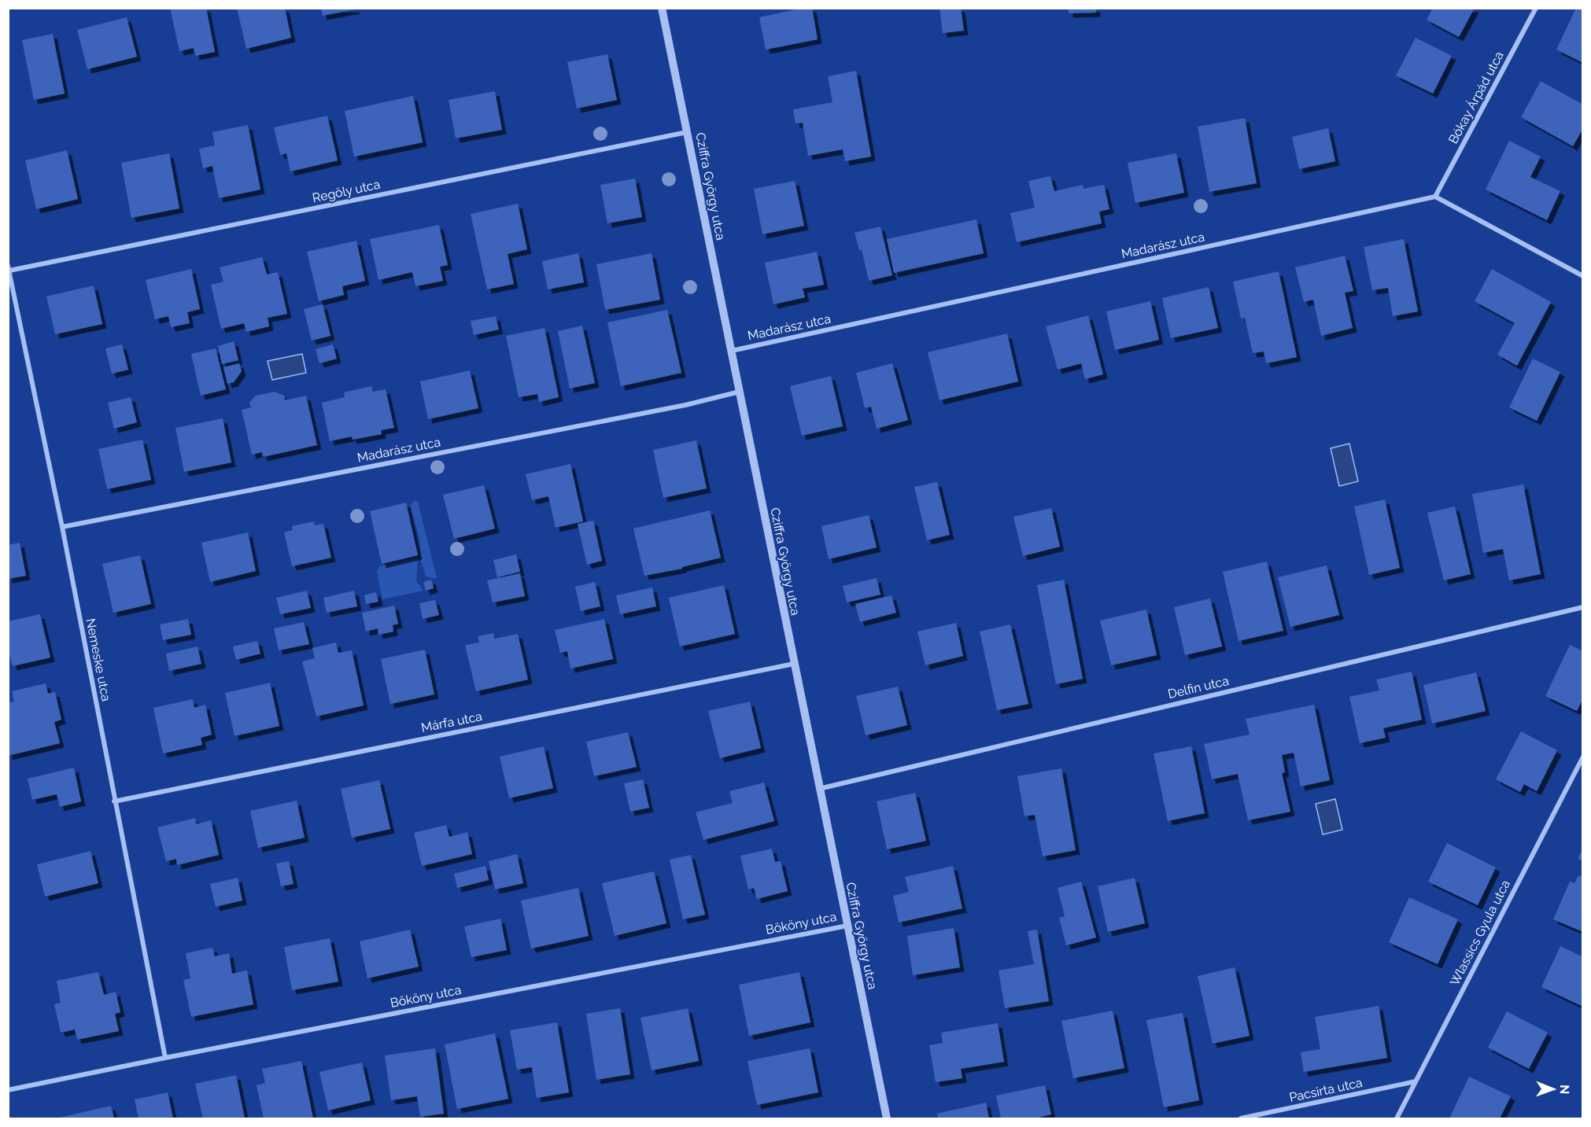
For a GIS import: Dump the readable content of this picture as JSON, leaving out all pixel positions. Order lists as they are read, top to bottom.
{
  "streets": {
    "street": [
      "Bókay Árpád utca",
      "Cziffra György utca",
      "Regöly utca",
      "Madarász utca",
      "Nemeske utca",
      "Delfin utca",
      "Márfa utca",
      "Bököny utca",
      "Wlassics Gyula utca",
      "Pacsirta utca"
    ]
  },
  "crossings": [
    ["Bókay Árpád utca", "Madarász utca"],
    ["Cziffra György utca", "Regöly utca"],
    ["Cziffra György utca", "Madarász utca"],
    ["Cziffra György utca", "Delfin utca"],
    ["Cziffra György utca", "Márfa utca"],
    ["Cziffra György utca", "Bököny utca"],
    ["Regöly utca", "Nemeske utca"],
    ["Madarász utca", "Nemeske utca"],
    ["Nemeske utca", "Márfa utca"],
    ["Nemeske utca", "Bököny utca"],
    ["Wlassics Gyula utca", "Pacsirta utca"]
  ],
  "north": "right"
}
